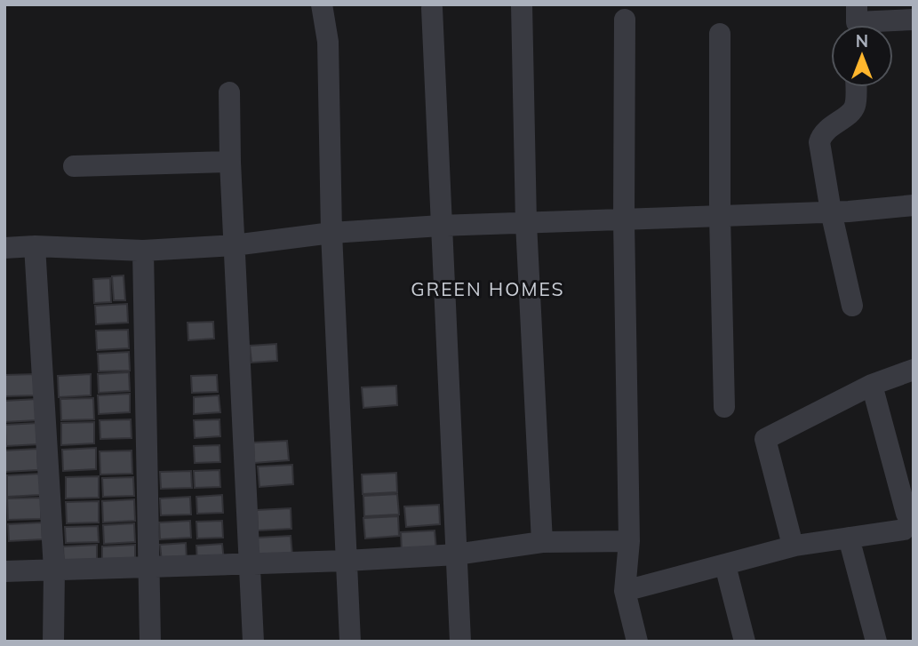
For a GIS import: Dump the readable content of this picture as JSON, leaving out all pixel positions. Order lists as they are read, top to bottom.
{
  "districts": ["GREEN HOMES"],
  "north": "top"
}
